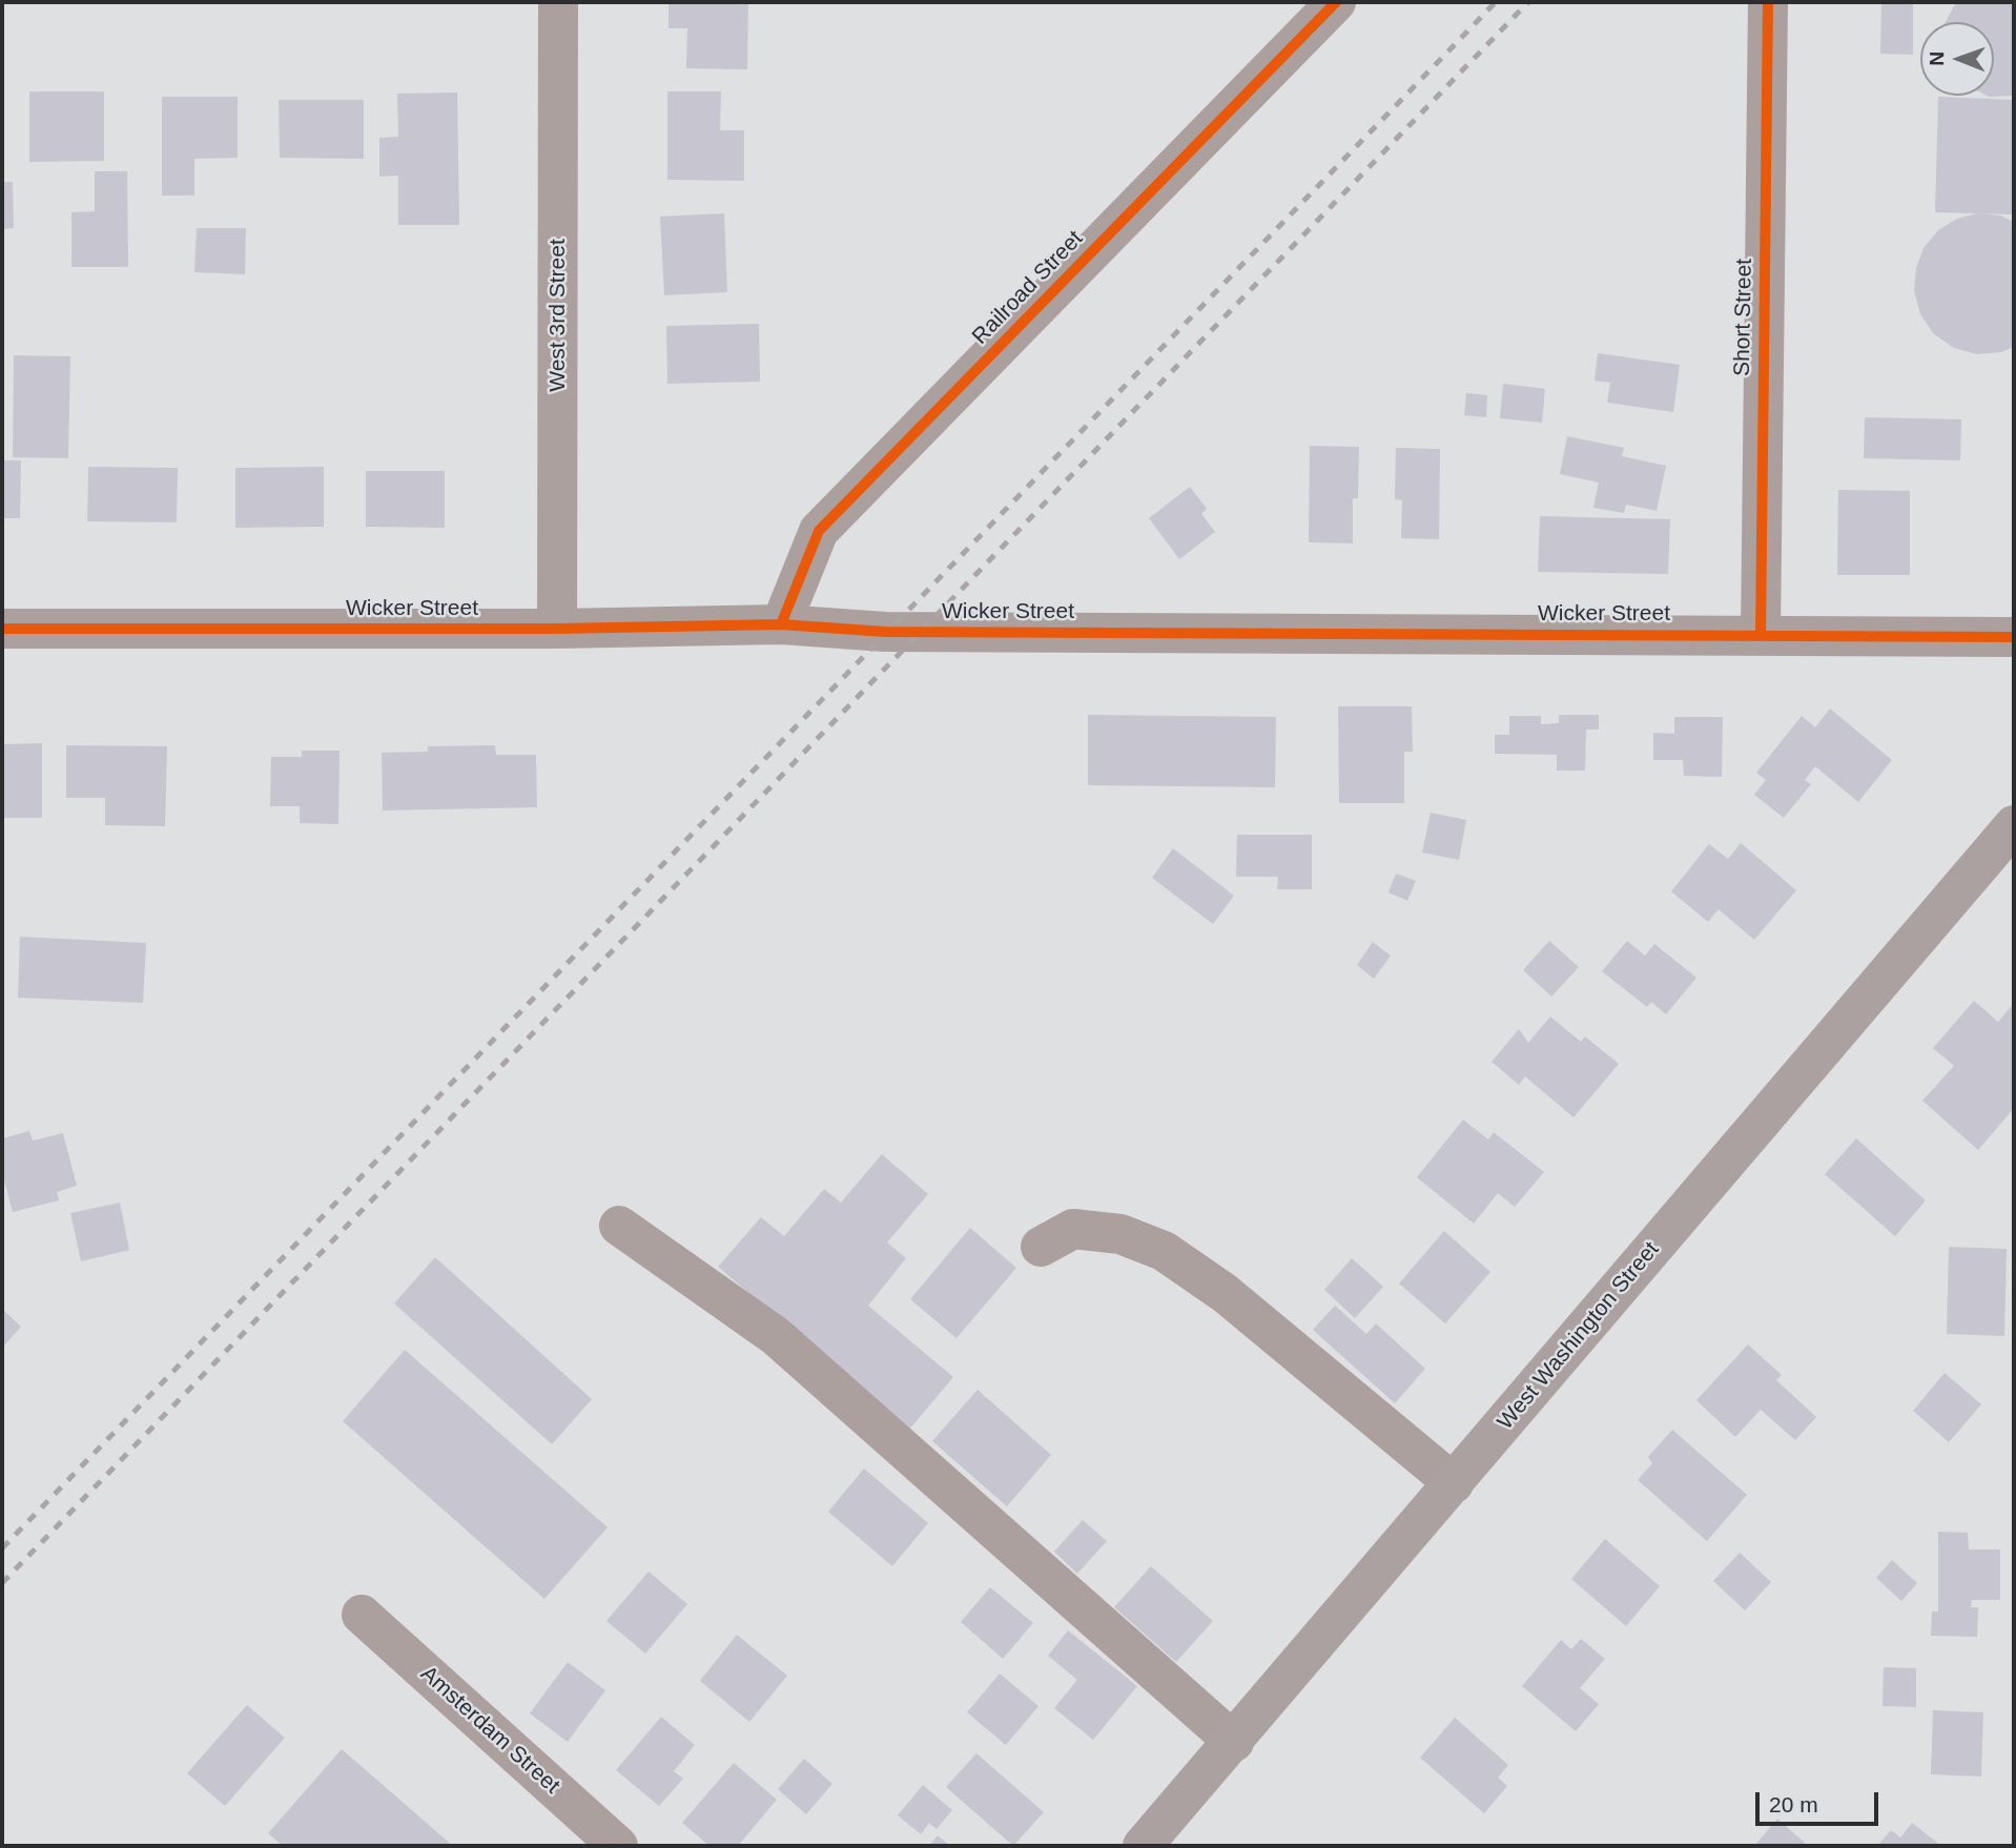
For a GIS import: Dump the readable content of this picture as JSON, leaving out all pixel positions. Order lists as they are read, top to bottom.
{
  "streets": {
    "main road": ["West Washington Street"],
    "street": [
      "Railroad Street",
      "West 3rd Street",
      "Short Street",
      "Wicker Street",
      "Amsterdam Street"
    ]
  },
  "crossings": [
    ["Railroad Street", "Wicker Street"],
    ["West 3rd Street", "Wicker Street"],
    ["Short Street", "Wicker Street"]
  ],
  "scale_bar": "20 m",
  "north": "left"
}
